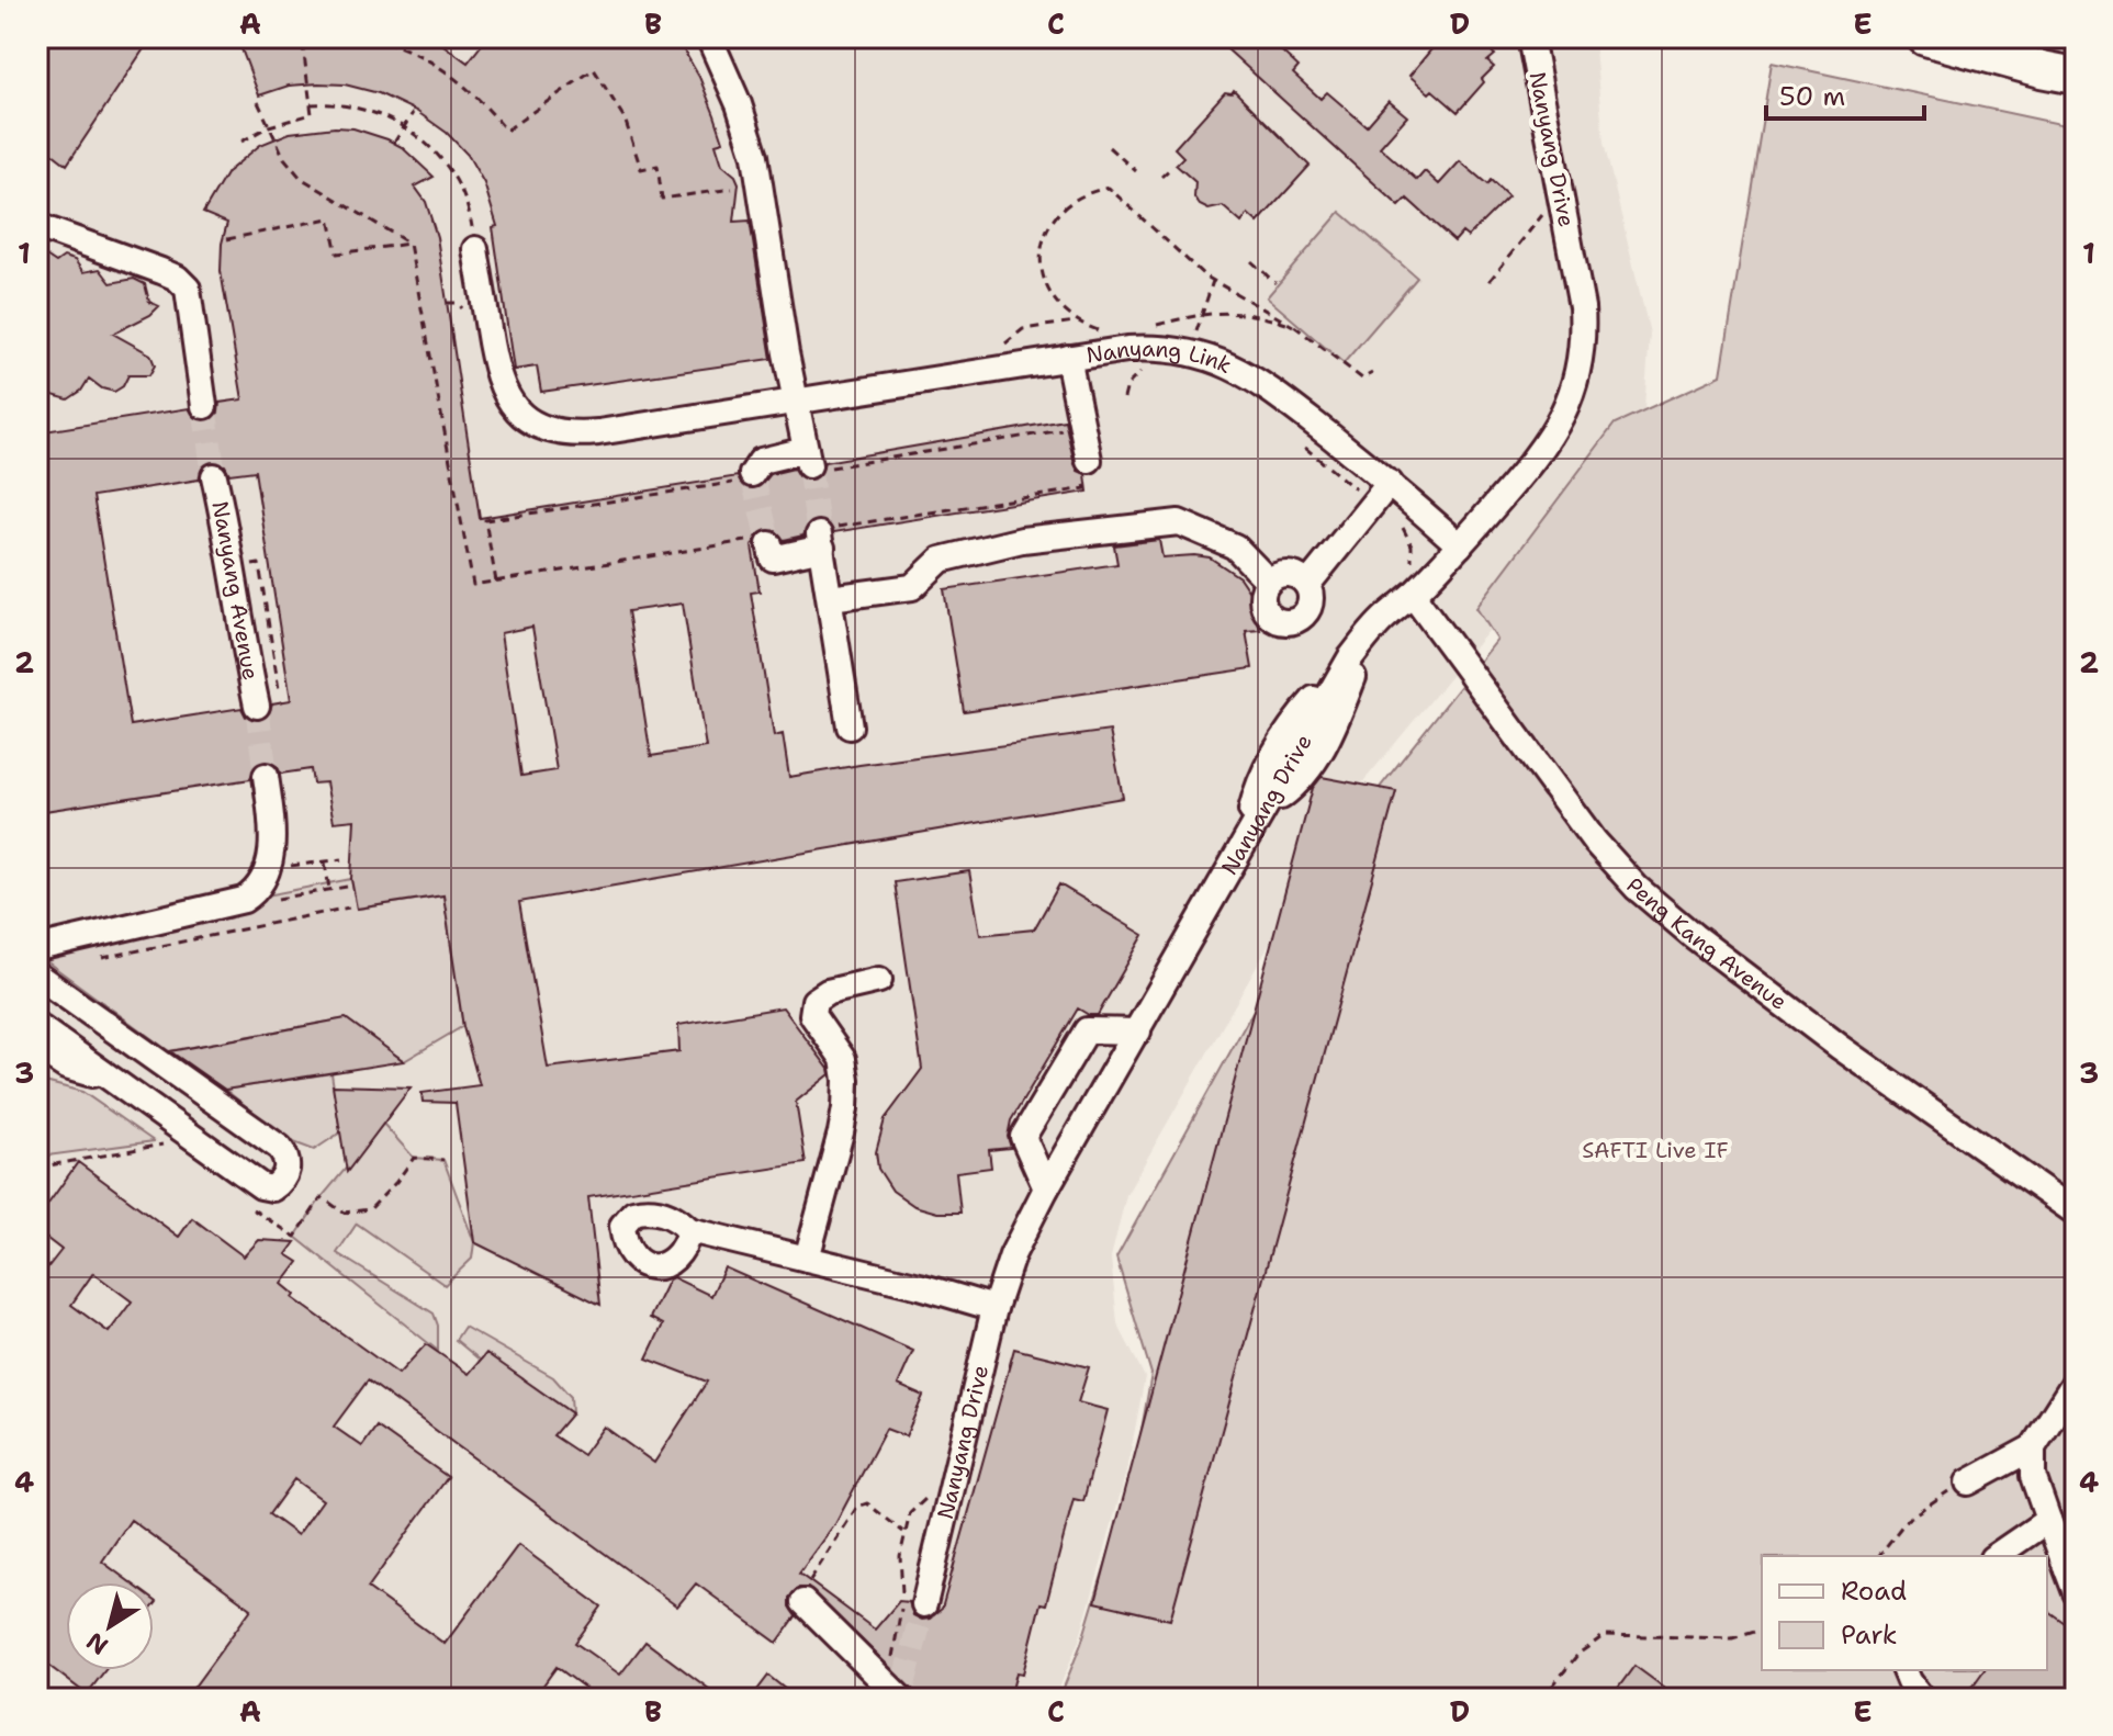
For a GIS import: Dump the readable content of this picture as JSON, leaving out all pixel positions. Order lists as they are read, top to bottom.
{
  "streets": {
    "street": [
      "Nanyang Drive",
      "Nanyang Link",
      "Nanyang Avenue",
      "Peng Kang Avenue"
    ]
  },
  "crossings": [
    ["Nanyang Drive", "Nanyang Link"],
    ["Nanyang Drive", "Peng Kang Avenue"]
  ],
  "parks": ["SAFTI Live IF"],
  "legend": ["Road", "Park"],
  "scale_bar": "50 m",
  "north": "bottom left",
  "grid": {
    "columns": [
      "A",
      "B",
      "C",
      "D",
      "E"
    ],
    "rows": [
      "1",
      "2",
      "3",
      "4"
    ]
  }
}
